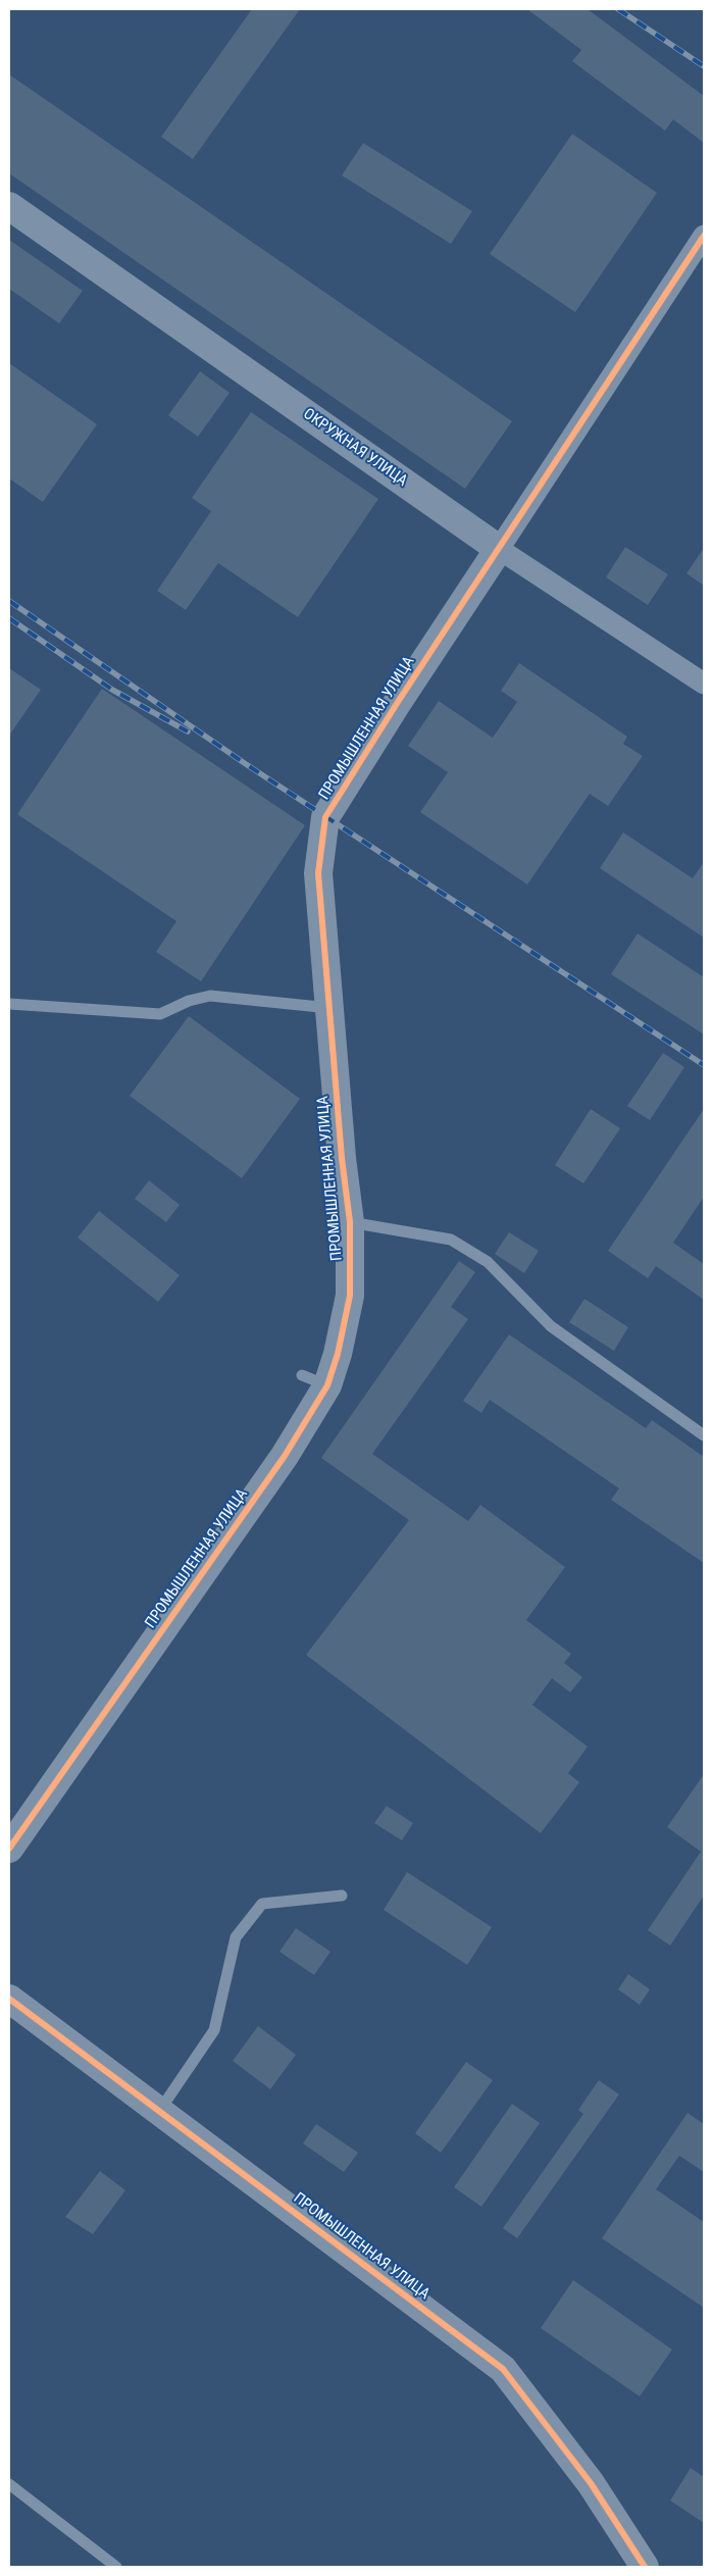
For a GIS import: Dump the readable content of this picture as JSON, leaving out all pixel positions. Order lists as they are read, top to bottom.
{
  "streets": {
    "street": ["ОКРУЖНАЯ УЛИЦА", "ПРОМЫШЛЕННАЯ УЛИЦА"]
  },
  "crossings": [
    ["ОКРУЖНАЯ УЛИЦА", "ПРОМЫШЛЕННАЯ УЛИЦА"]
  ]
}
